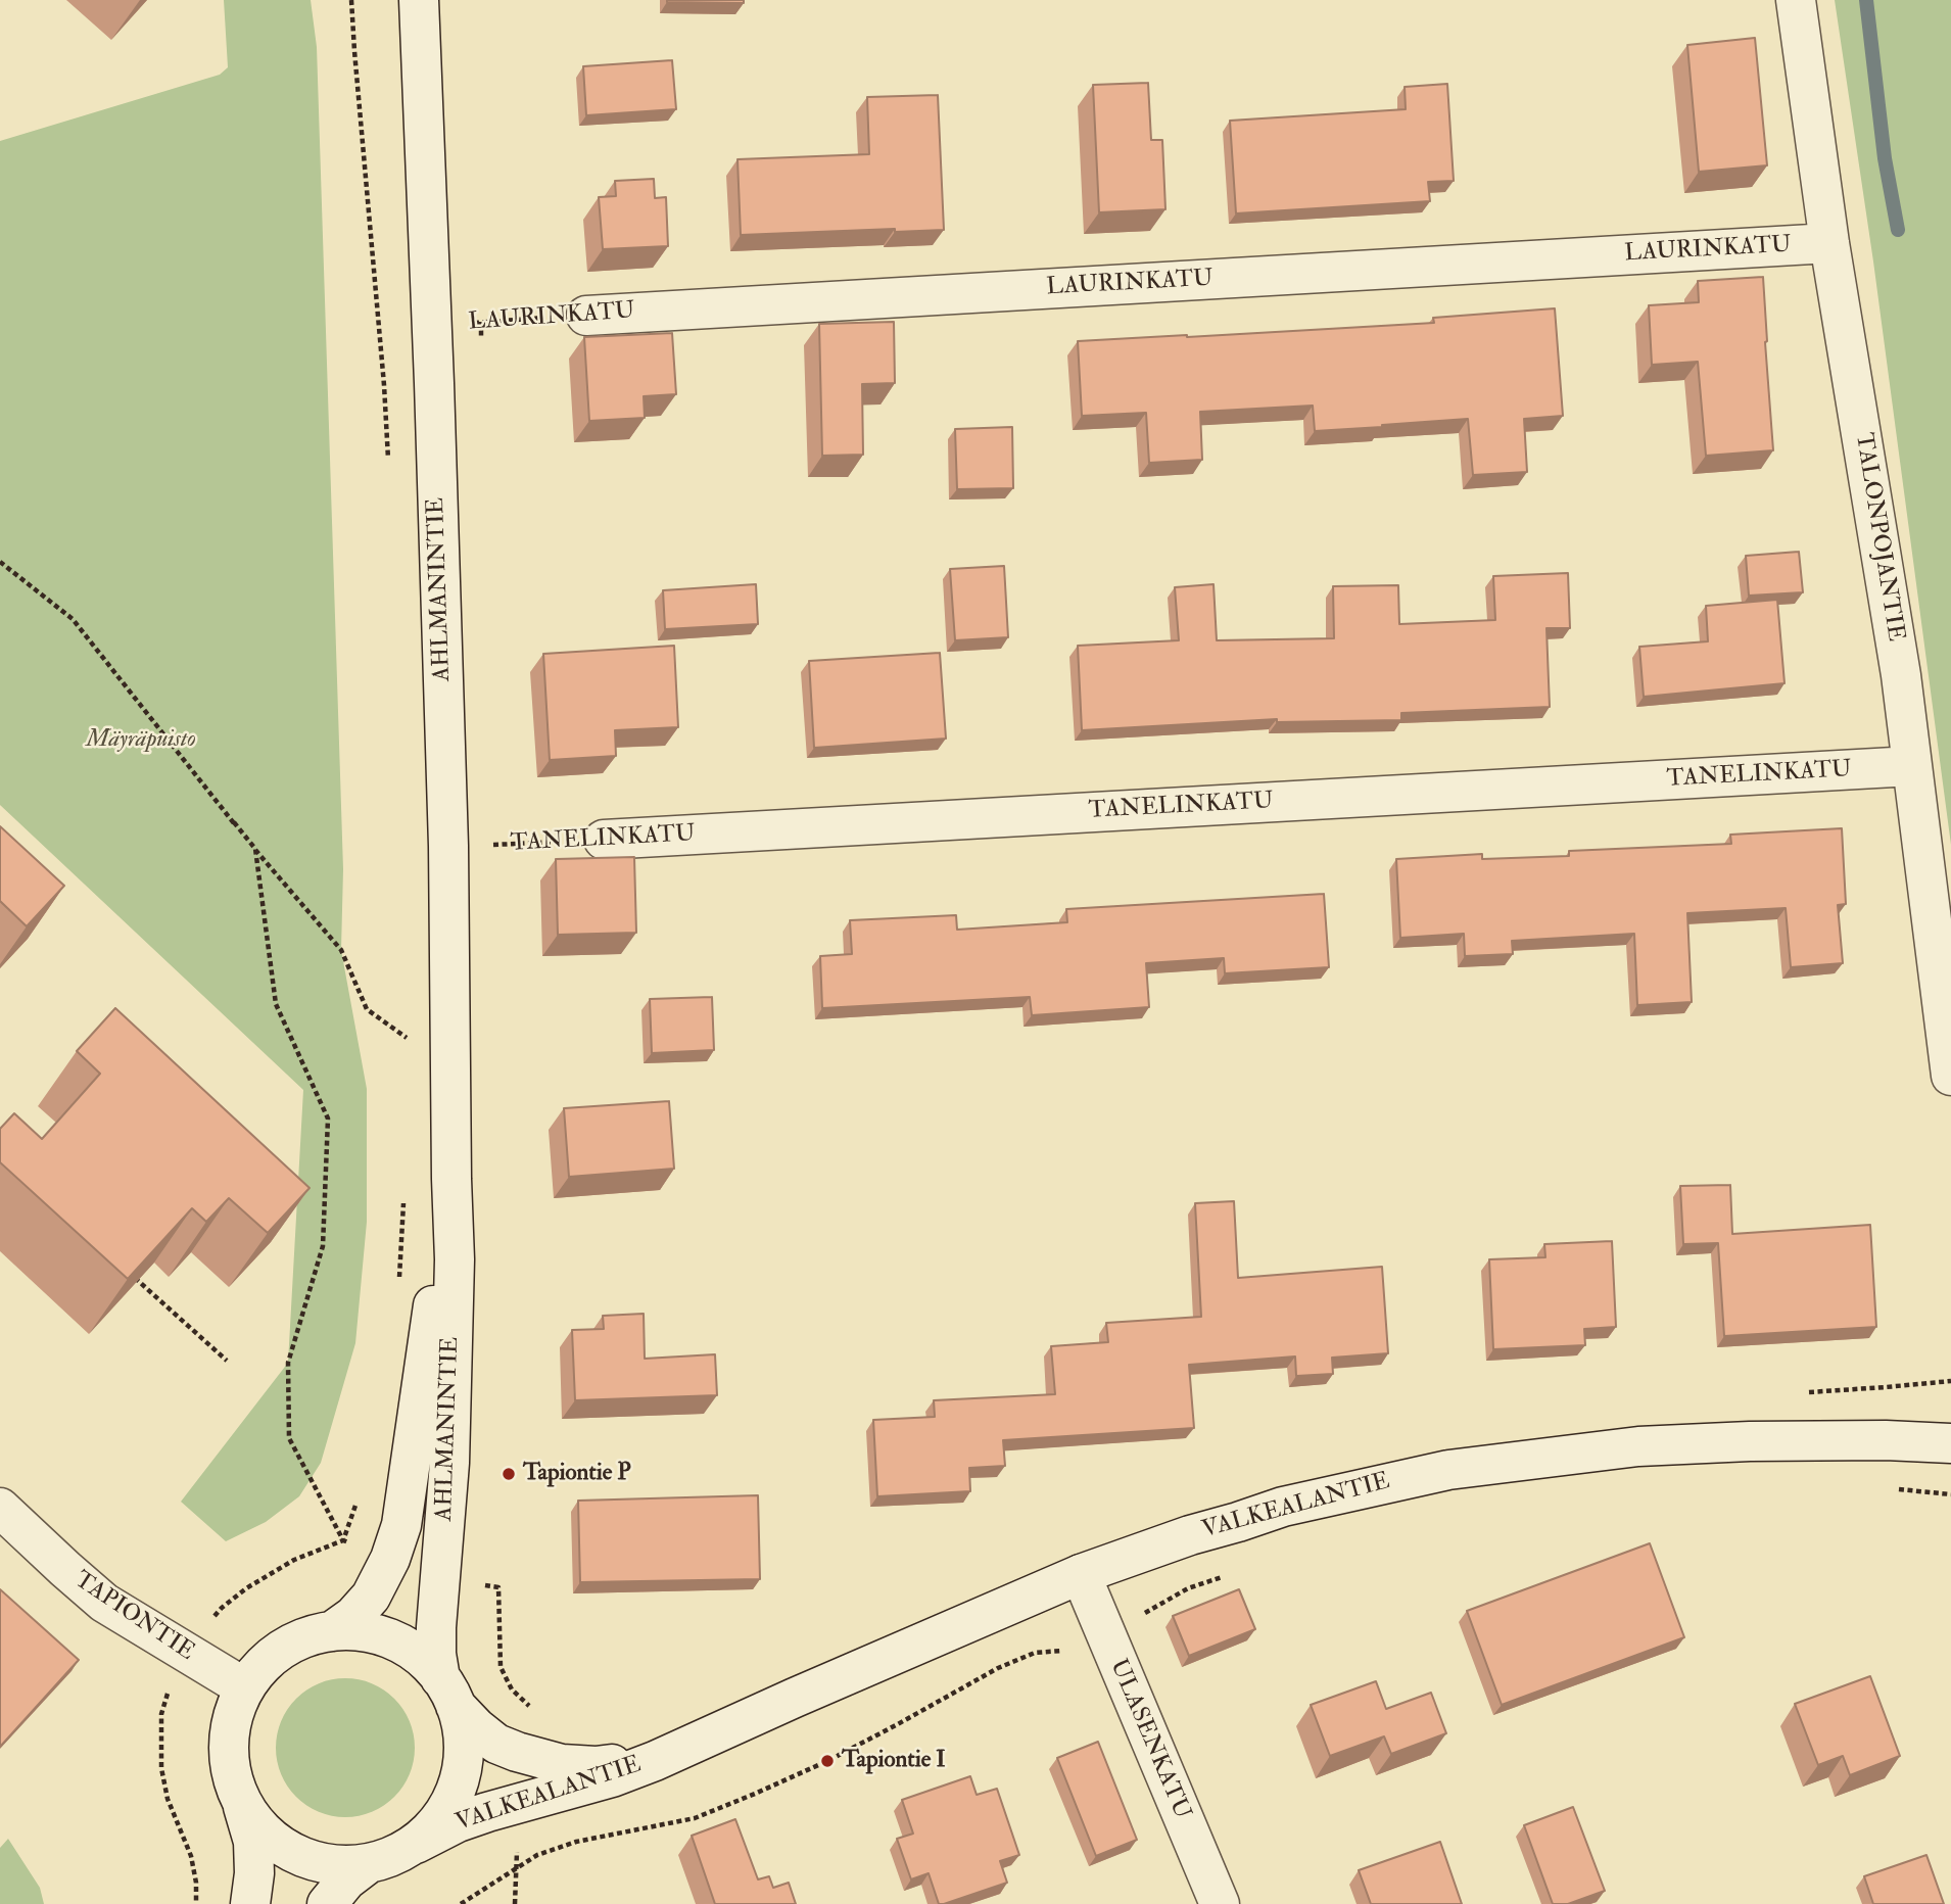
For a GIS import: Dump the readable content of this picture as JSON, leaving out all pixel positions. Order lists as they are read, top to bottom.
{
  "streets": {
    "street": [
      "LAURINKATU",
      "TALONPOJANTIE",
      "AHLMANINTIE",
      "TANELINKATU",
      "VALKEALANTIE",
      "TAPIONTIE",
      "ULASENKATU"
    ]
  },
  "crossings": [
    ["LAURINKATU", "TALONPOJANTIE"],
    ["LAURINKATU", "AHLMANINTIE"],
    ["TALONPOJANTIE", "TANELINKATU"],
    ["AHLMANINTIE", "TANELINKATU"],
    ["AHLMANINTIE", "VALKEALANTIE"],
    ["AHLMANINTIE", "TAPIONTIE"],
    ["VALKEALANTIE", "TAPIONTIE"],
    ["VALKEALANTIE", "ULASENKATU"]
  ],
  "parks": ["Mäyräpuisto"],
  "places": ["Tapiontie P", "Tapiontie I"]
}
